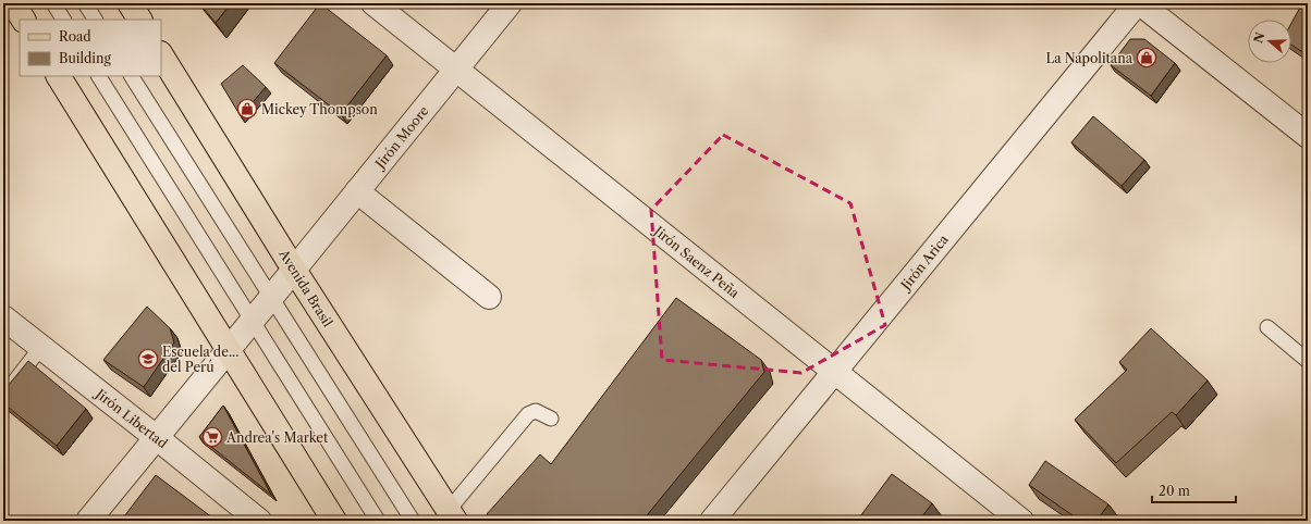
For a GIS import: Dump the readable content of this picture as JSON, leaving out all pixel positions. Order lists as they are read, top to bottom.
{
  "streets": {
    "main road": ["Avenida Brasil"],
    "street": [
      "Jirón Moore",
      "Jirón Saenz Peña",
      "Jirón Arica",
      "Jirón Libertad"
    ]
  },
  "crossings": [
    ["Jirón Moore", "Jirón Saenz Peña"],
    ["Jirón Moore", "Avenida Brasil"],
    ["Jirón Moore", "Jirón Libertad"],
    ["Jirón Saenz Peña", "Jirón Arica"]
  ],
  "places": {
    "shop": ["La Napolitana", "Mickey Thompson"],
    "school or university": ["Escuela de... del Perú"],
    "supermarket": ["Andrea's Market"]
  },
  "legend": ["Road", "Building"],
  "scale_bar": "20 m",
  "north": "left"
}
